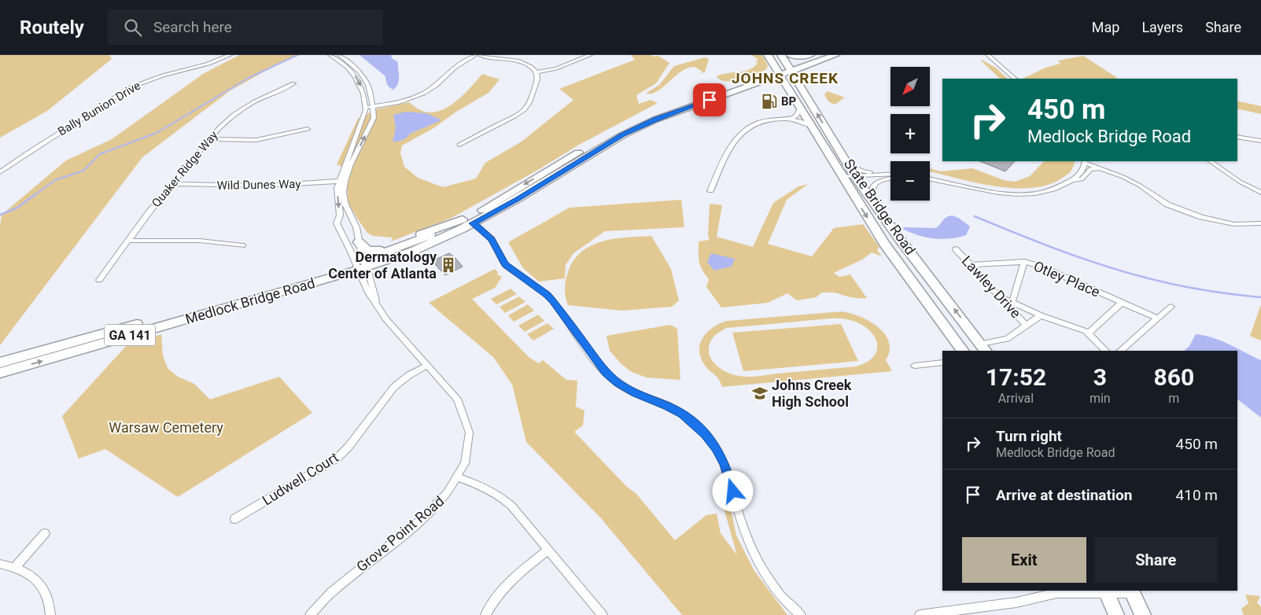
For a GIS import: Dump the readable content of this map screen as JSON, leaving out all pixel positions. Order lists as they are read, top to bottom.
{
  "streets": {
    "highway": ["State Bridge Road", "Medlock Bridge Road", "GA 141"],
    "street": [
      "Bally Bunion Drive",
      "Quaker Ridge Way",
      "Wild Dunes Way",
      "Otley Place",
      "Lawley Drive",
      "Ludwell Court",
      "Grove Point Road"
    ]
  },
  "crossings": [
    ["Quaker Ridge Way", "Wild Dunes Way"],
    ["State Bridge Road", "Medlock Bridge Road"],
    ["Otley Place", "Lawley Drive"],
    ["Medlock Bridge Road", "Grove Point Road"],
    ["Ludwell Court", "Grove Point Road"]
  ],
  "districts": ["JOHNS CREEK"],
  "parks": ["Warsaw Cemetery"],
  "places": {
    "fuel station": ["BP"],
    "building": ["Dermatology Center of Atlanta"],
    "school or university": ["Johns Creek High School"]
  },
  "north": "bottom left",
  "page": {
    "header": "Routely",
    "search": "Search here",
    "nav": ["Map", "Layers", "Share"],
    "map_buttons": ["+", "−"],
    "turn": ["450 m", "Medlock Bridge Road"],
    "eta": [
      "17:52",
      "Arrival",
      "3",
      "min",
      "860",
      "m"
    ],
    "list": [
      {
        "name": "Turn right",
        "note": "Medlock Bridge Road",
        "value": "450 m"
      },
      {
        "name": "Arrive at destination",
        "value": "410 m"
      }
    ],
    "buttons": ["Exit", "Share"]
  }
}
